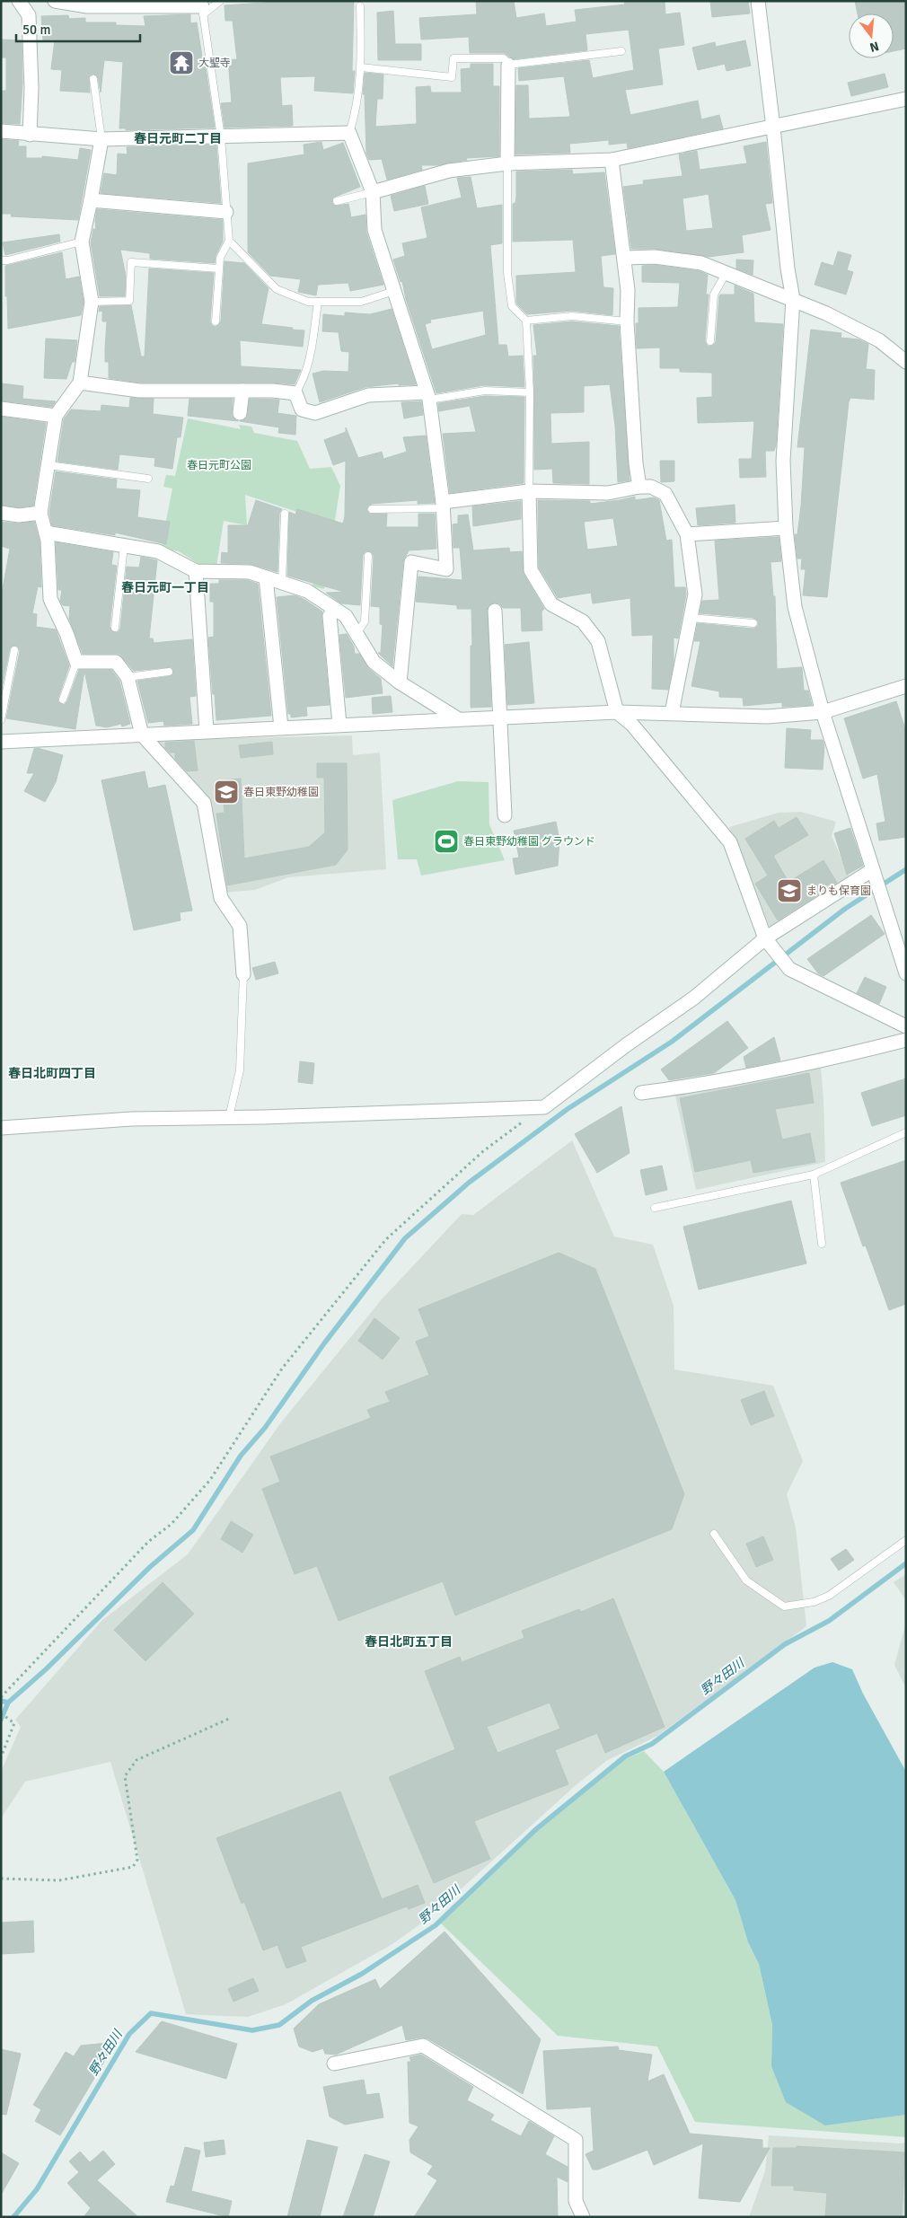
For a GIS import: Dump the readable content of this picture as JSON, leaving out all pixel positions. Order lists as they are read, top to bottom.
{
  "districts": [
    "春日元町二丁目",
    "春日元町一丁目",
    "春日北町四丁目",
    "春日北町五丁目"
  ],
  "water": ["野々田川"],
  "parks": ["春日元町公園"],
  "places": {
    "temple": ["大聖寺"],
    "school or university": ["春日東野幼稚園", "まりも保育園"],
    "sports": ["春日東野幼稚園 グラウンド"]
  },
  "scale_bar": "50 m",
  "north": "bottom"
}
